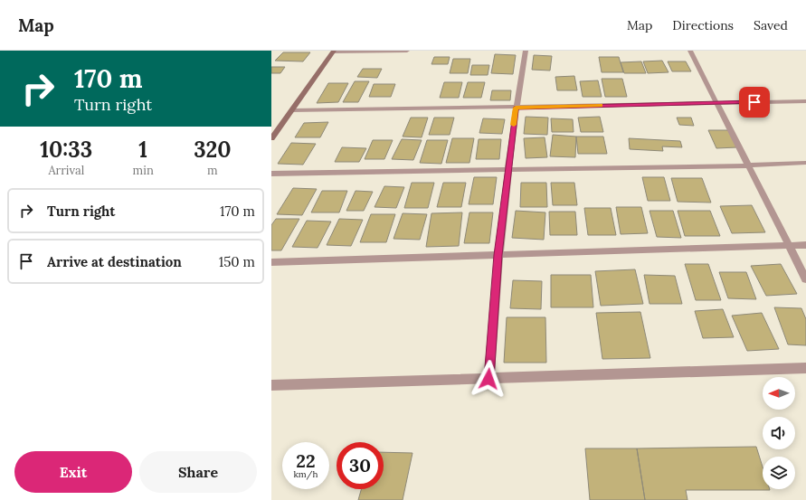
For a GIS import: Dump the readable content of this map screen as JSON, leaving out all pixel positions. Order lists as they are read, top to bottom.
{
  "north": "left",
  "page": {
    "header": "Map",
    "nav": ["Map", "Directions", "Saved"],
    "turn": ["170 m", "Turn right"],
    "eta": [
      "10:33",
      "Arrival",
      "1",
      "min",
      "320",
      "m"
    ],
    "list": [
      {
        "name": "Turn right",
        "value": "170 m"
      },
      {
        "name": "Arrive at destination",
        "value": "150 m"
      }
    ],
    "speed": "22 km/h",
    "limit": "30",
    "buttons": ["Exit", "Share"]
  }
}
